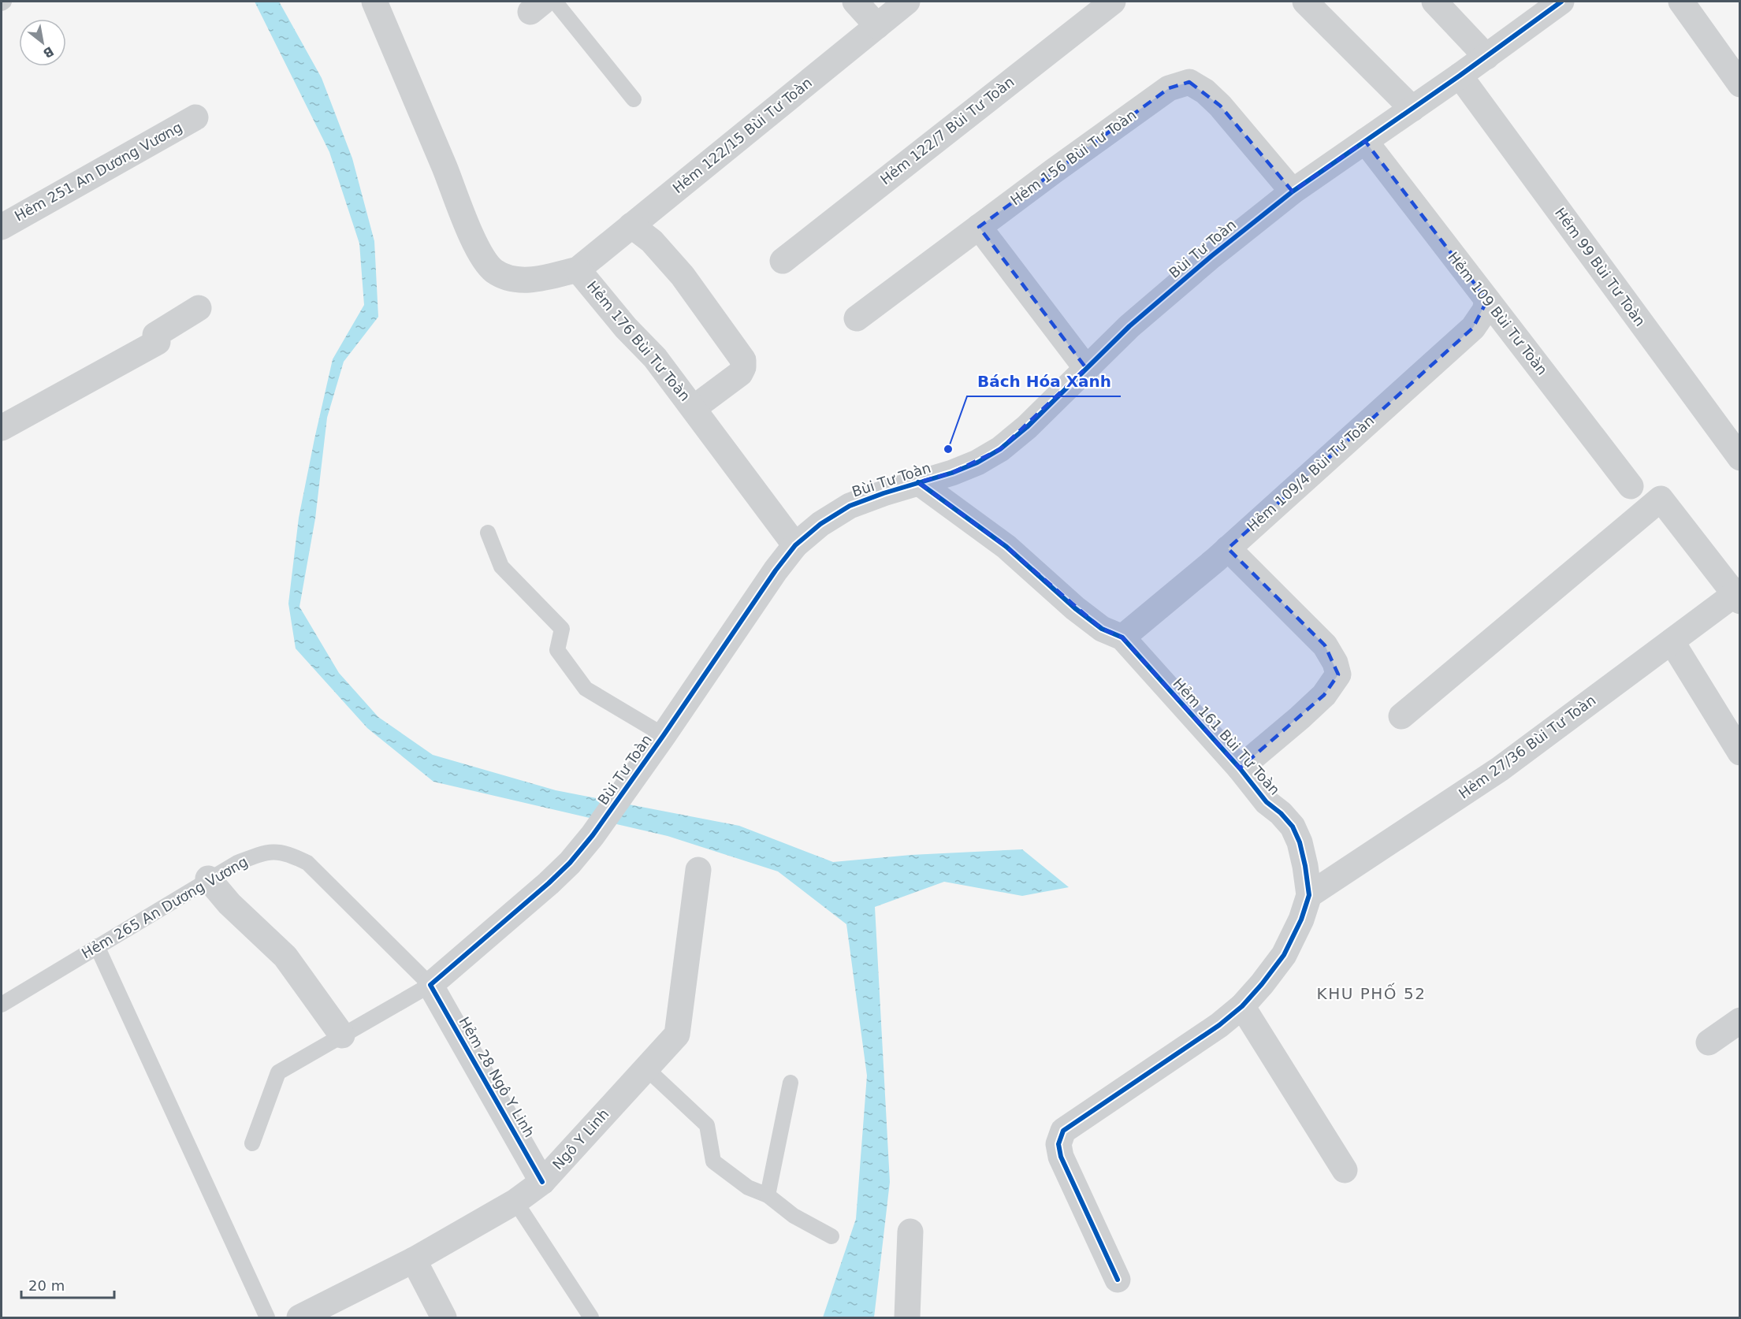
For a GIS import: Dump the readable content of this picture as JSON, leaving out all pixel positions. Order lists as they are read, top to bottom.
{
  "streets": {
    "street": [
      "Hẻm 122/7 Bùi Tư Toàn",
      "Hẻm 122/15 Bùi Tư Toàn",
      "Hẻm 156 Bùi Tư Toàn",
      "Hẻm 251 An Dương Vương",
      "Bùi Tư Toàn",
      "Hẻm 99 Bùi Tư Toàn",
      "Hẻm 109 Bùi Tư Toàn",
      "Hẻm 176 Bùi Tư Toàn",
      "Hẻm 109/4 Bùi Tư Toàn",
      "Hẻm 161 Bùi Tư Toàn",
      "Hẻm 27/36 Bùi Tư Toàn",
      "Hẻm 28 Ngô Y Linh",
      "Ngô Y Linh"
    ],
    "lane": ["Hẻm 265 An Dương Vương"]
  },
  "crossings": [
    ["Hẻm 122/15 Bùi Tư Toàn", "Hẻm 176 Bùi Tư Toàn"],
    ["Hẻm 156 Bùi Tư Toàn", "Bùi Tư Toàn"],
    ["Bùi Tư Toàn", "Hẻm 99 Bùi Tư Toàn"],
    ["Bùi Tư Toàn", "Hẻm 109 Bùi Tư Toàn"],
    ["Bùi Tư Toàn", "Hẻm 176 Bùi Tư Toàn"],
    ["Bùi Tư Toàn", "Hẻm 161 Bùi Tư Toàn"],
    ["Bùi Tư Toàn", "Hẻm 265 An Dương Vương"],
    ["Bùi Tư Toàn", "Hẻm 28 Ngô Y Linh"],
    ["Hẻm 109 Bùi Tư Toàn", "Hẻm 109/4 Bùi Tư Toàn"],
    ["Hẻm 109/4 Bùi Tư Toàn", "Hẻm 161 Bùi Tư Toàn"],
    ["Hẻm 161 Bùi Tư Toàn", "Hẻm 27/36 Bùi Tư Toàn"],
    ["Hẻm 265 An Dương Vương", "Hẻm 28 Ngô Y Linh"],
    ["Hẻm 28 Ngô Y Linh", "Ngô Y Linh"]
  ],
  "districts": ["KHU PHỐ 52"],
  "places": ["Bách Hóa Xanh"],
  "scale_bar": "20 m",
  "north": "bottom right"
}
